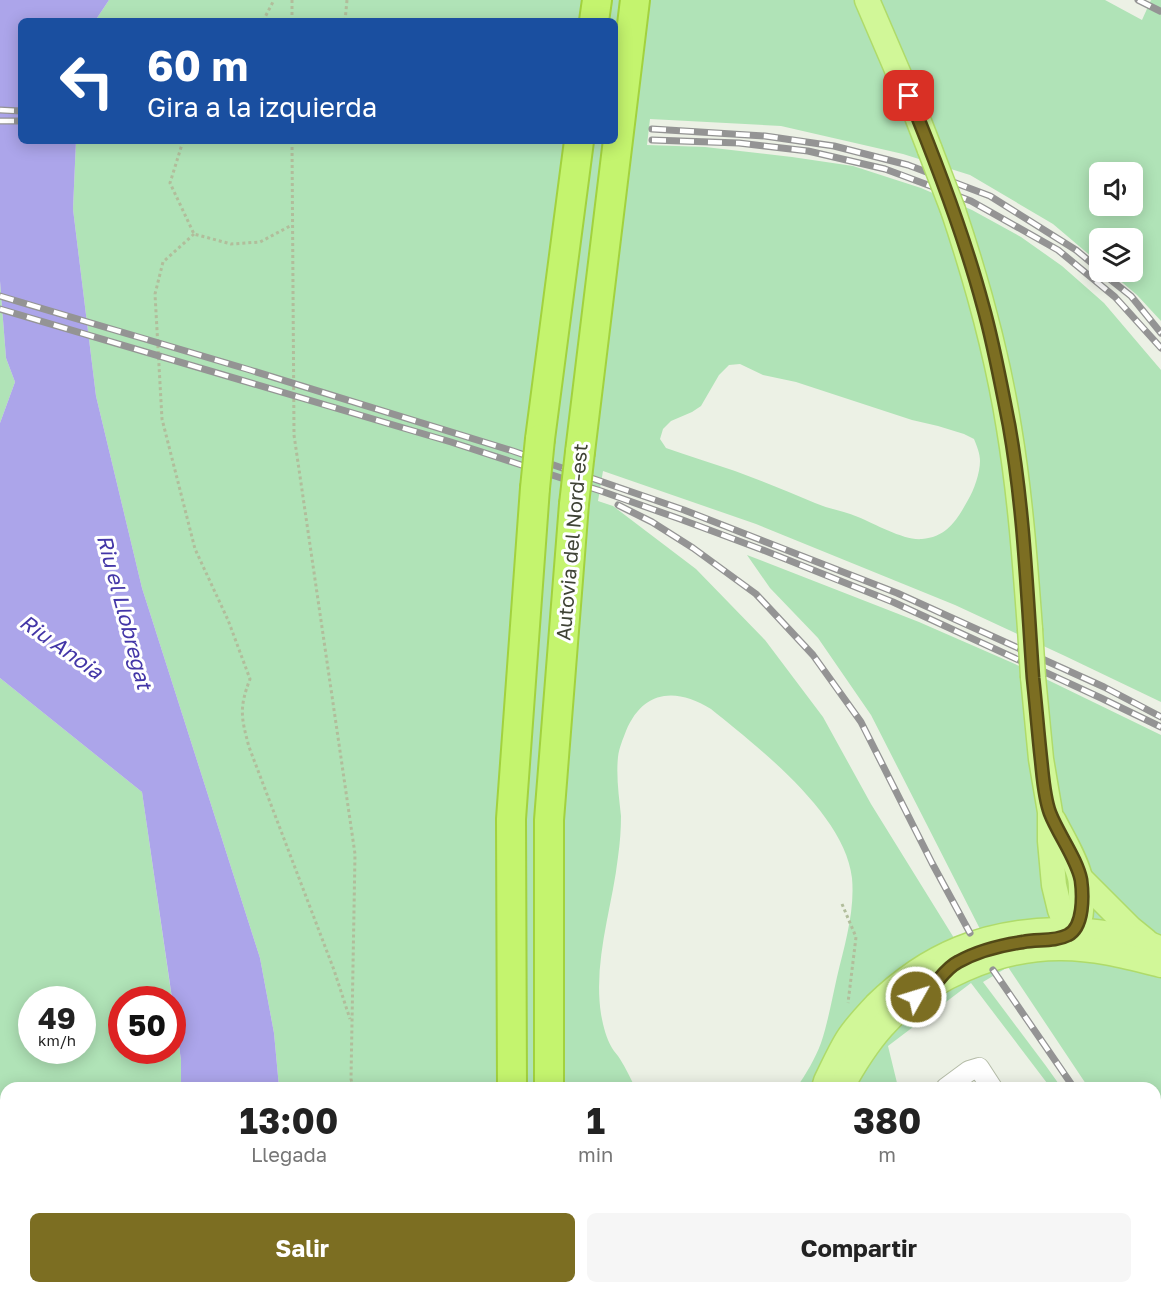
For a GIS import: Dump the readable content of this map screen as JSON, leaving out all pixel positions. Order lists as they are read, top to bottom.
{
  "streets": {
    "highway": ["Autovia del Nord-est"]
  },
  "water": ["Riu el Llobregat", "Riu Anoia"],
  "page": {
    "turn": ["60 m", "Gira a la izquierda"],
    "speed": "49 km/h",
    "limit": "50",
    "eta": [
      "13:00",
      "Llegada",
      "1",
      "min",
      "380",
      "m"
    ],
    "buttons": ["Salir", "Compartir"]
  }
}
